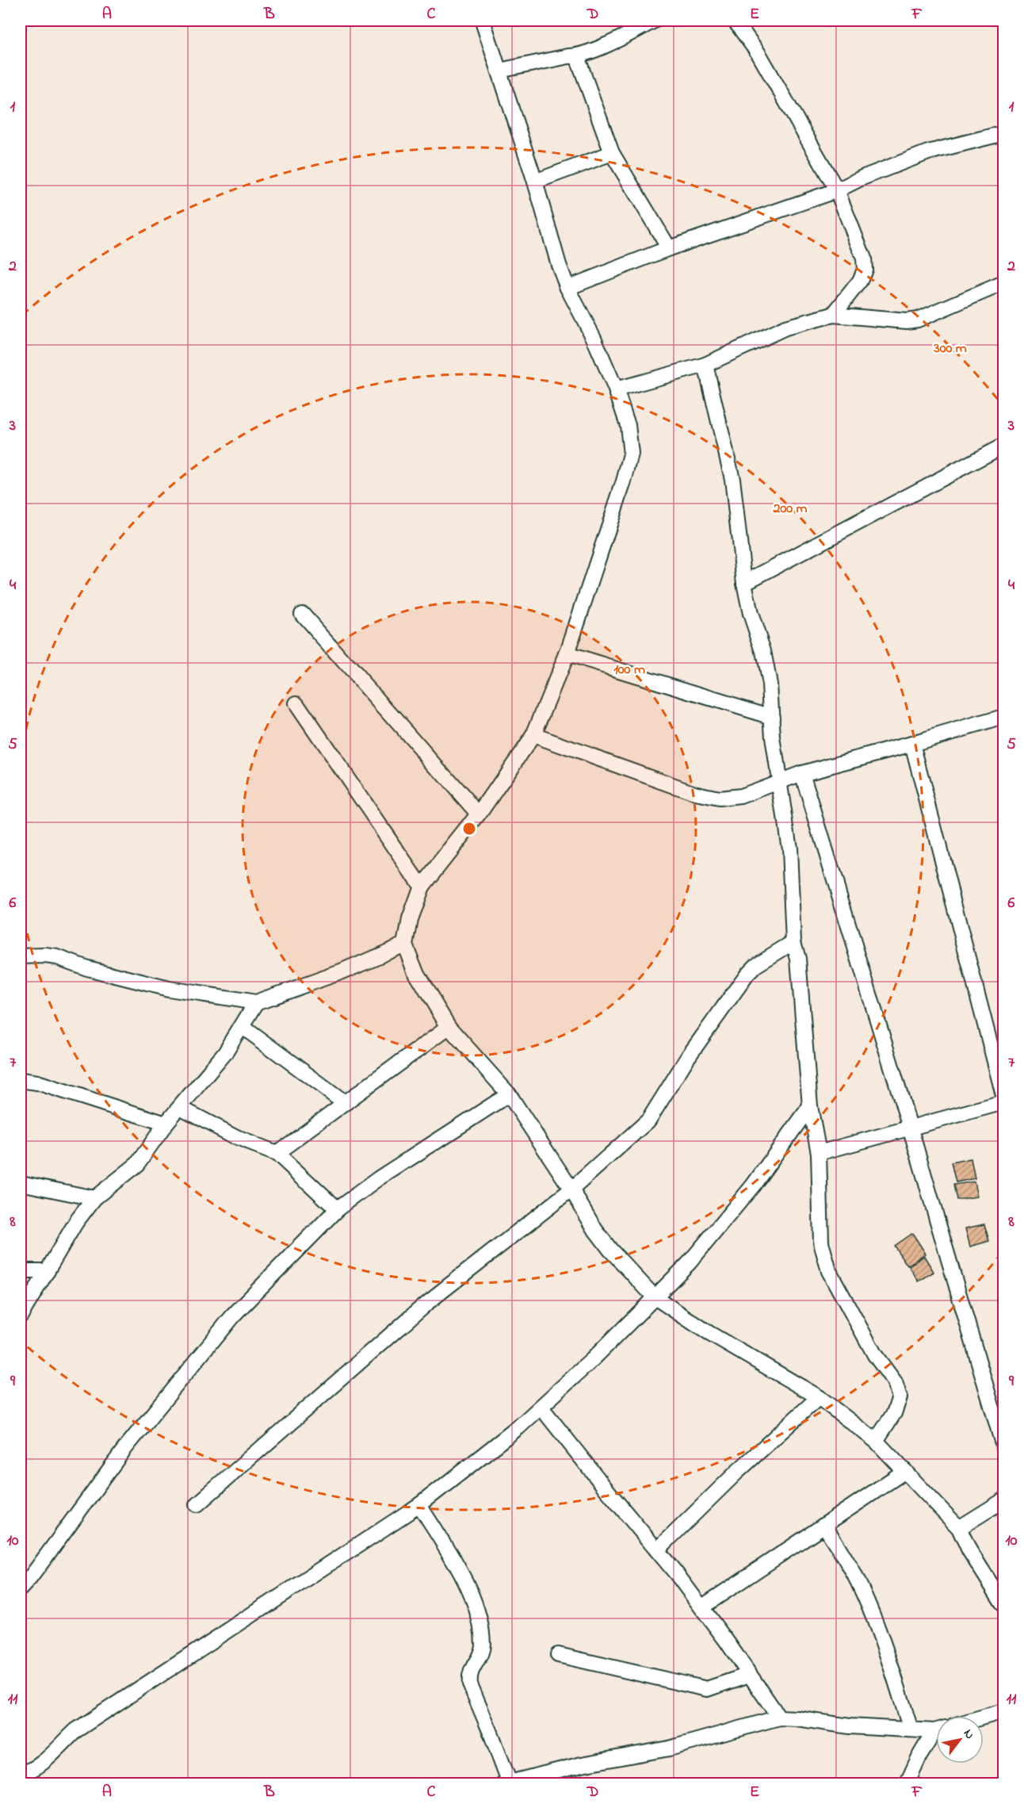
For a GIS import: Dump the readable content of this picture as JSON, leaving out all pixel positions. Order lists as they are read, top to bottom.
{
  "north": "top right",
  "grid": {
    "columns": [
      "A",
      "B",
      "C",
      "D",
      "E",
      "F"
    ],
    "rows": [
      "1",
      "2",
      "3",
      "4",
      "5",
      "6",
      "7",
      "8",
      "9",
      "10",
      "11"
    ]
  },
  "rings": ["300 m", "200 m", "100 m"]
}
